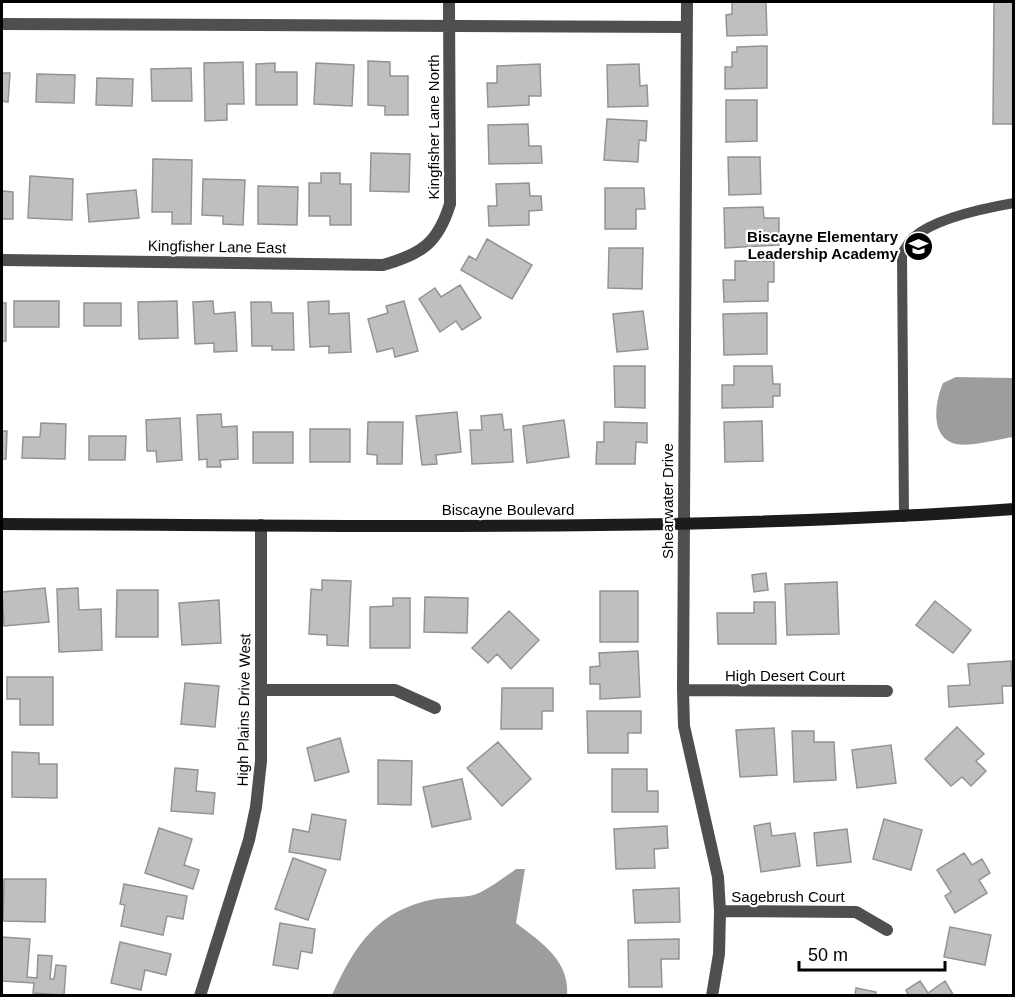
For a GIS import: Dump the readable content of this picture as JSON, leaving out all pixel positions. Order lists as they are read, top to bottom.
{
  "streets": {
    "street": [
      "Kingfisher Lane North",
      "Kingfisher Lane East",
      "Shearwater Drive",
      "Biscayne Boulevard",
      "High Desert Court",
      "High Plains Drive West",
      "Sagebrush Court"
    ]
  },
  "crossings": [
    ["Kingfisher Lane North", "Kingfisher Lane East"],
    ["Shearwater Drive", "Biscayne Boulevard"],
    ["Shearwater Drive", "High Desert Court"],
    ["Shearwater Drive", "Sagebrush Court"],
    ["Biscayne Boulevard", "High Plains Drive West"]
  ],
  "places": {
    "school or university": ["Biscayne Elementary Leadership Academy"]
  },
  "scale_bar": "50 m"
}
